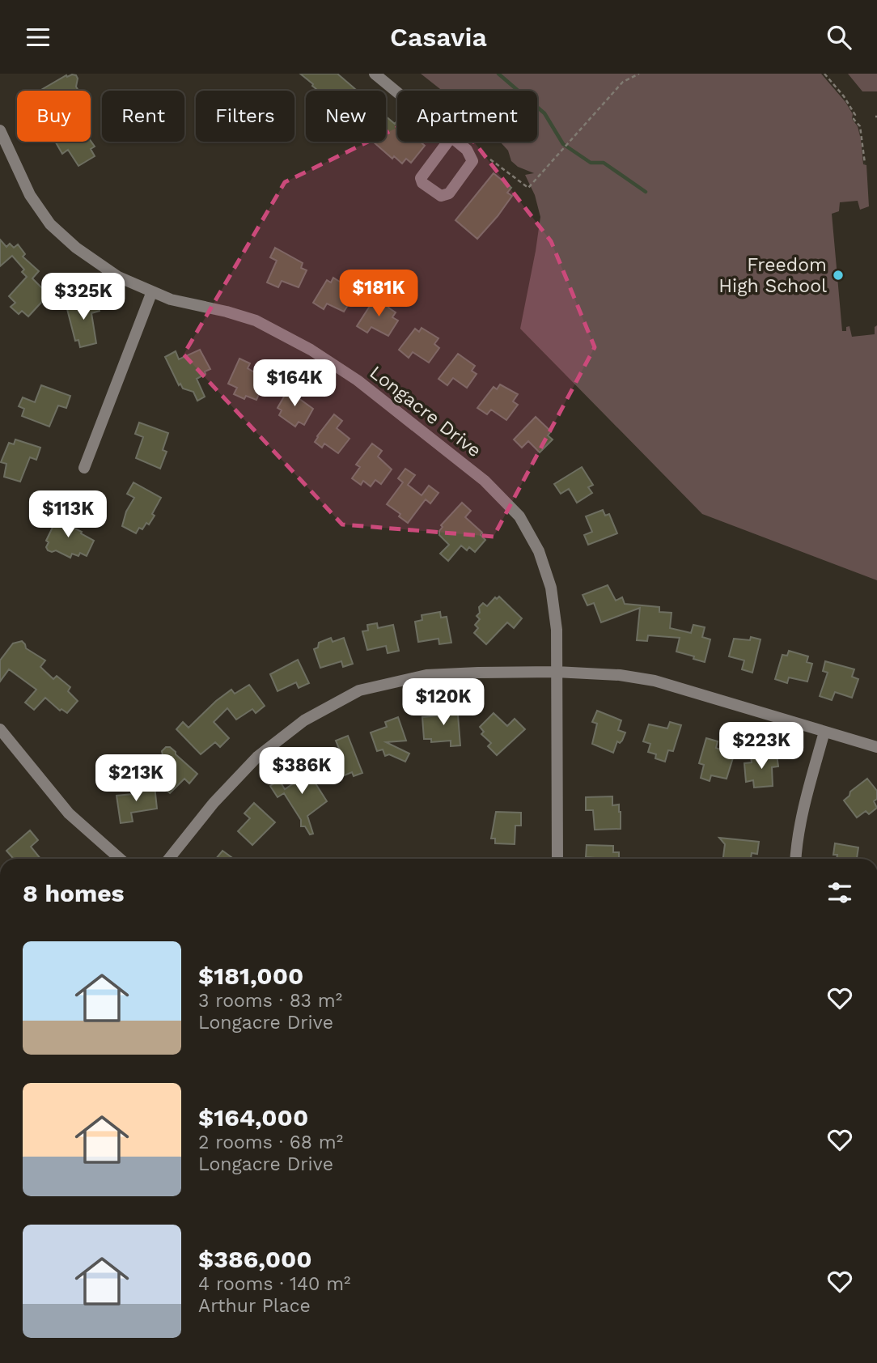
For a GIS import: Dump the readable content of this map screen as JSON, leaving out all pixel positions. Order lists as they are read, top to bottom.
{
  "streets": {
    "street": ["Longacre Drive"]
  },
  "places": ["Freedom High School"],
  "page": {
    "header": "Casavia",
    "chip": [
      "Buy",
      "Rent",
      "Filters",
      "New",
      "Apartment"
    ],
    "price": [
      "$181K",
      "$325K",
      "$164K",
      "$113K",
      "$120K",
      "$223K",
      "$386K",
      "$213K"
    ],
    "heading": "8 homes",
    "list": [
      {
        "name": "$181,000",
        "note": "3 rooms · 83 m² · Longacre Drive"
      },
      {
        "name": "$164,000",
        "note": "2 rooms · 68 m² · Longacre Drive"
      },
      {
        "name": "$386,000",
        "note": "4 rooms · 140 m² · Arthur Place"
      }
    ]
  }
}
